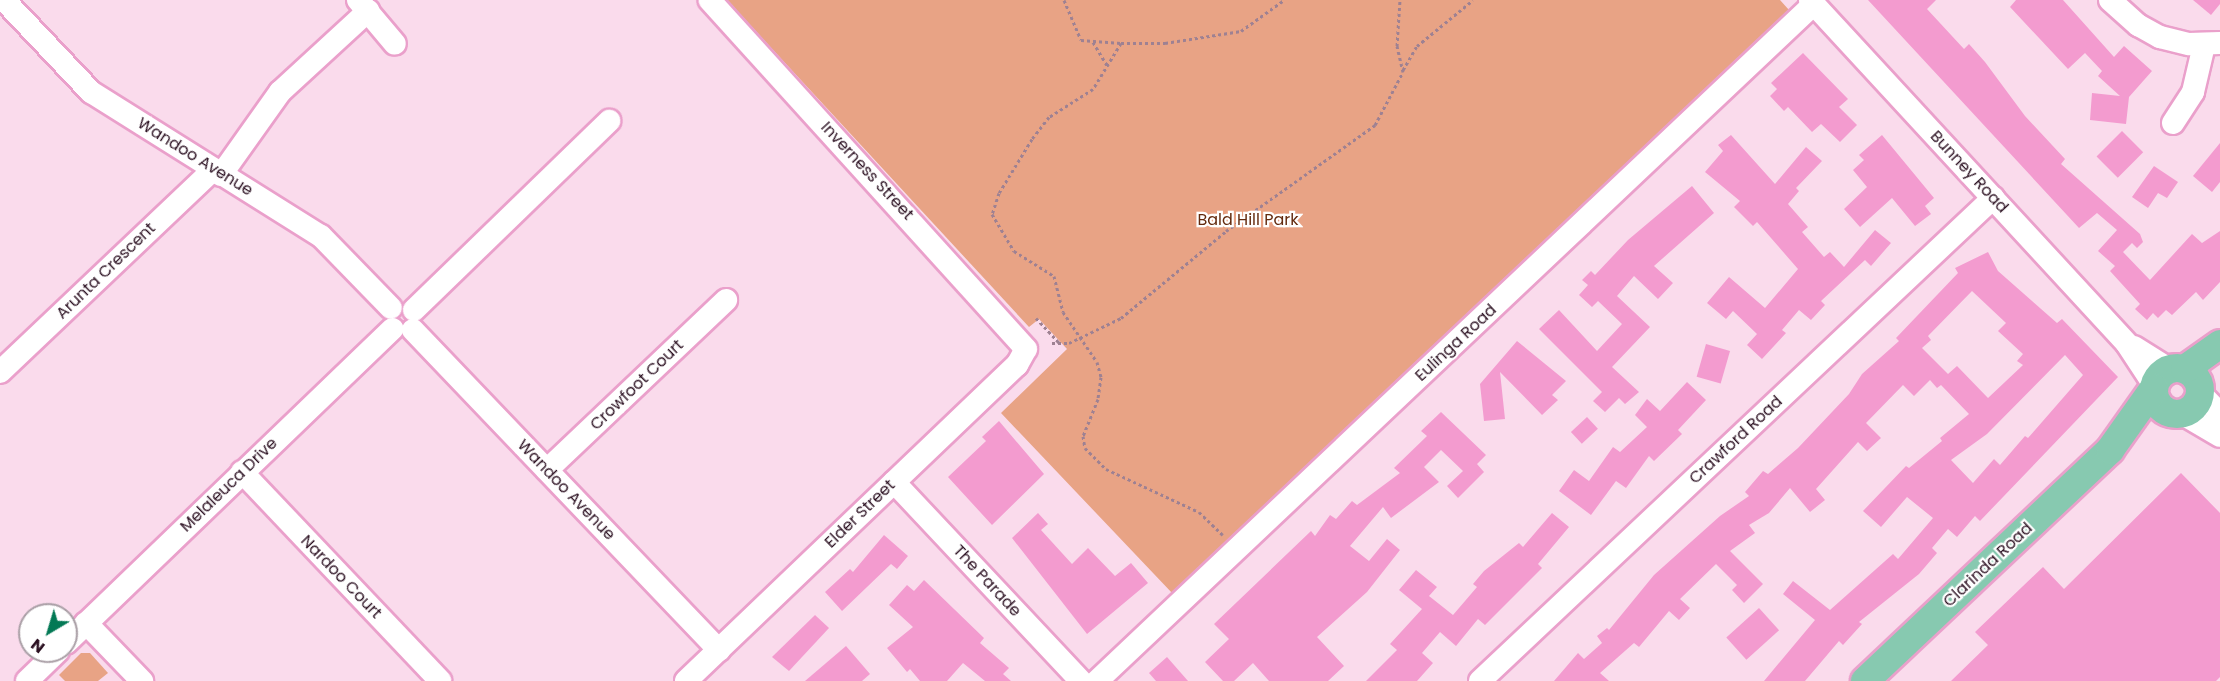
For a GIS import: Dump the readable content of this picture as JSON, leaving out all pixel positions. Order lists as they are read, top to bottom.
{
  "streets": {
    "main road": ["Clarinda Road"],
    "street": [
      "Wandoo Avenue",
      "Inverness Street",
      "Bunney Road",
      "Arunta Crescent",
      "Eulinga Road",
      "Crowfoot Court",
      "Crawford Road",
      "Melaleuca Drive",
      "Elder Street",
      "Nardoo Court",
      "The Parade"
    ]
  },
  "crossings": [
    ["Wandoo Avenue", "Arunta Crescent"],
    ["Wandoo Avenue", "Crowfoot Court"],
    ["Wandoo Avenue", "Melaleuca Drive"],
    ["Wandoo Avenue", "Elder Street"],
    ["Inverness Street", "Elder Street"],
    ["Bunney Road", "Eulinga Road"],
    ["Bunney Road", "Crawford Road"],
    ["Bunney Road", "Clarinda Road"],
    ["Melaleuca Drive", "Nardoo Court"],
    ["Elder Street", "The Parade"]
  ],
  "parks": ["Bald Hill Park"],
  "north": "bottom left"
}
